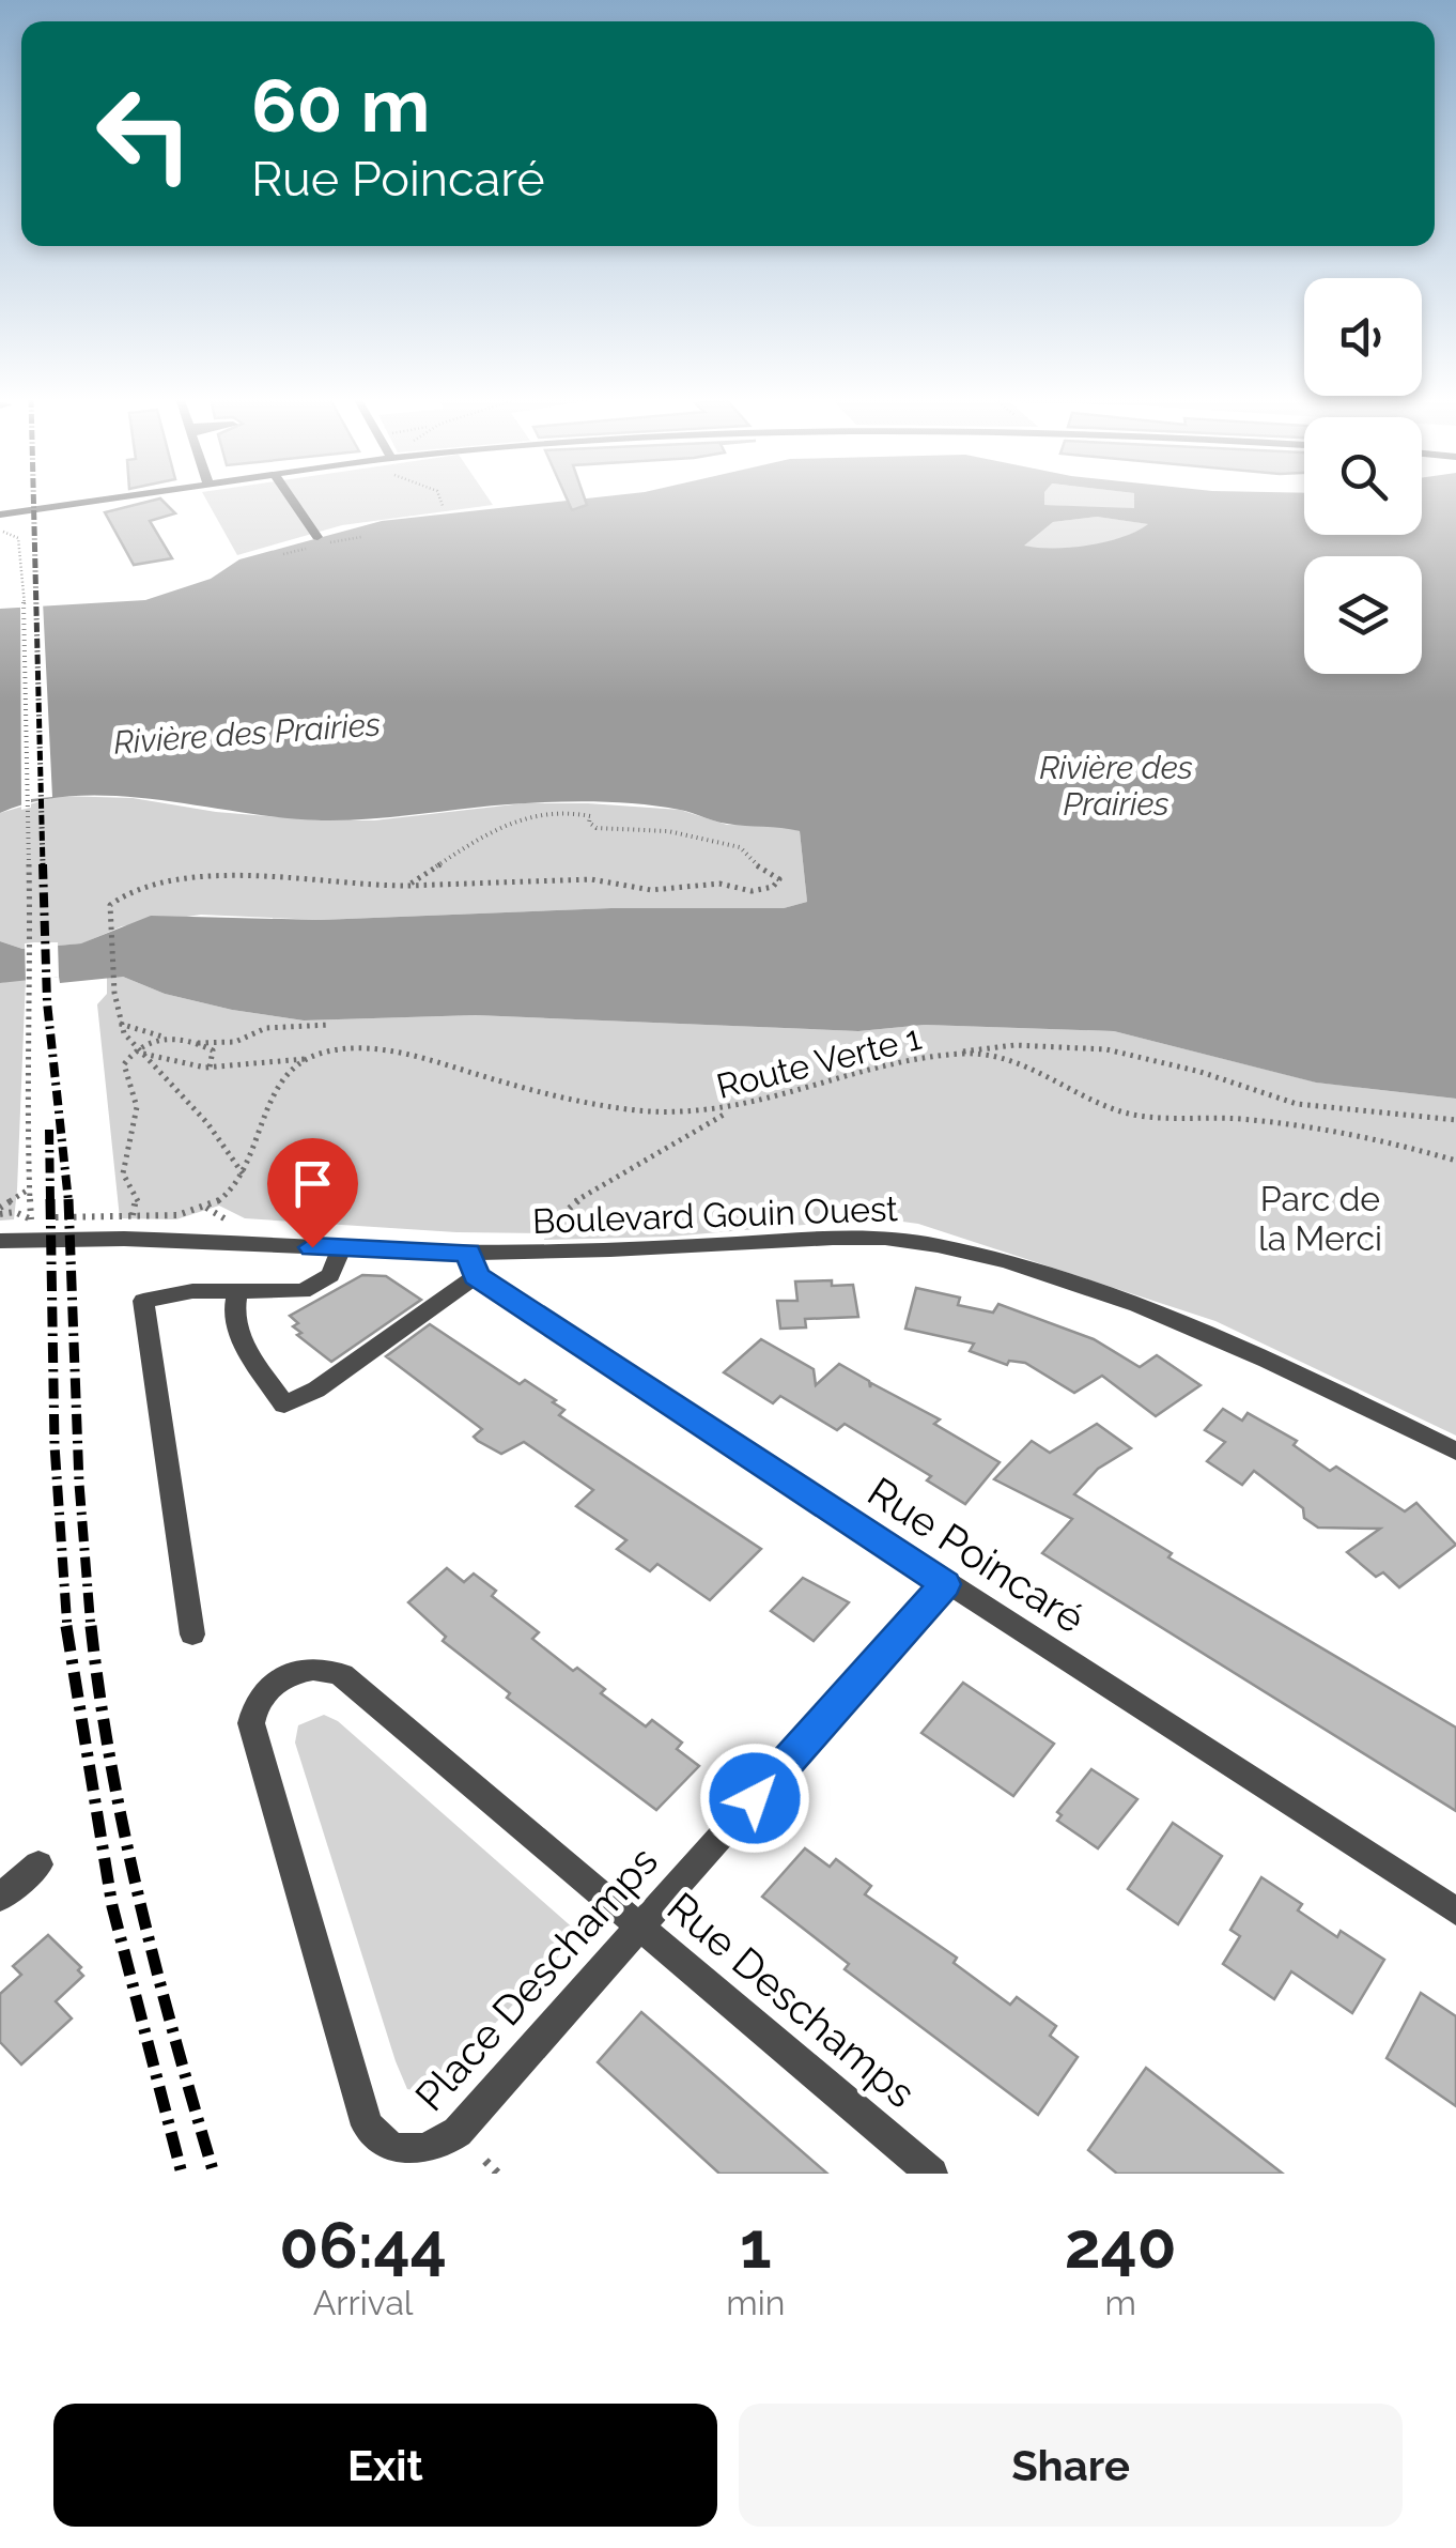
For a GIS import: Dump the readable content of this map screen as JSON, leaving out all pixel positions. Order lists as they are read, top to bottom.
{
  "streets": {
    "street": [
      "Boulevard Gouin Ouest",
      "Rue Poincaré",
      "Place Deschamps",
      "Rue Deschamps"
    ],
    "path": ["Route Verte 1"]
  },
  "crossings": [
    ["Boulevard Gouin Ouest", "Rue Poincaré"],
    ["Rue Poincaré", "Place Deschamps"],
    ["Place Deschamps", "Rue Deschamps"]
  ],
  "water": ["Rivière des Prairies"],
  "parks": ["Parc de la Merci"],
  "page": {
    "turn": ["60 m", "Rue Poincaré"],
    "eta": [
      "06:44",
      "Arrival",
      "1",
      "min",
      "240",
      "m"
    ],
    "buttons": ["Exit", "Share"]
  }
}
